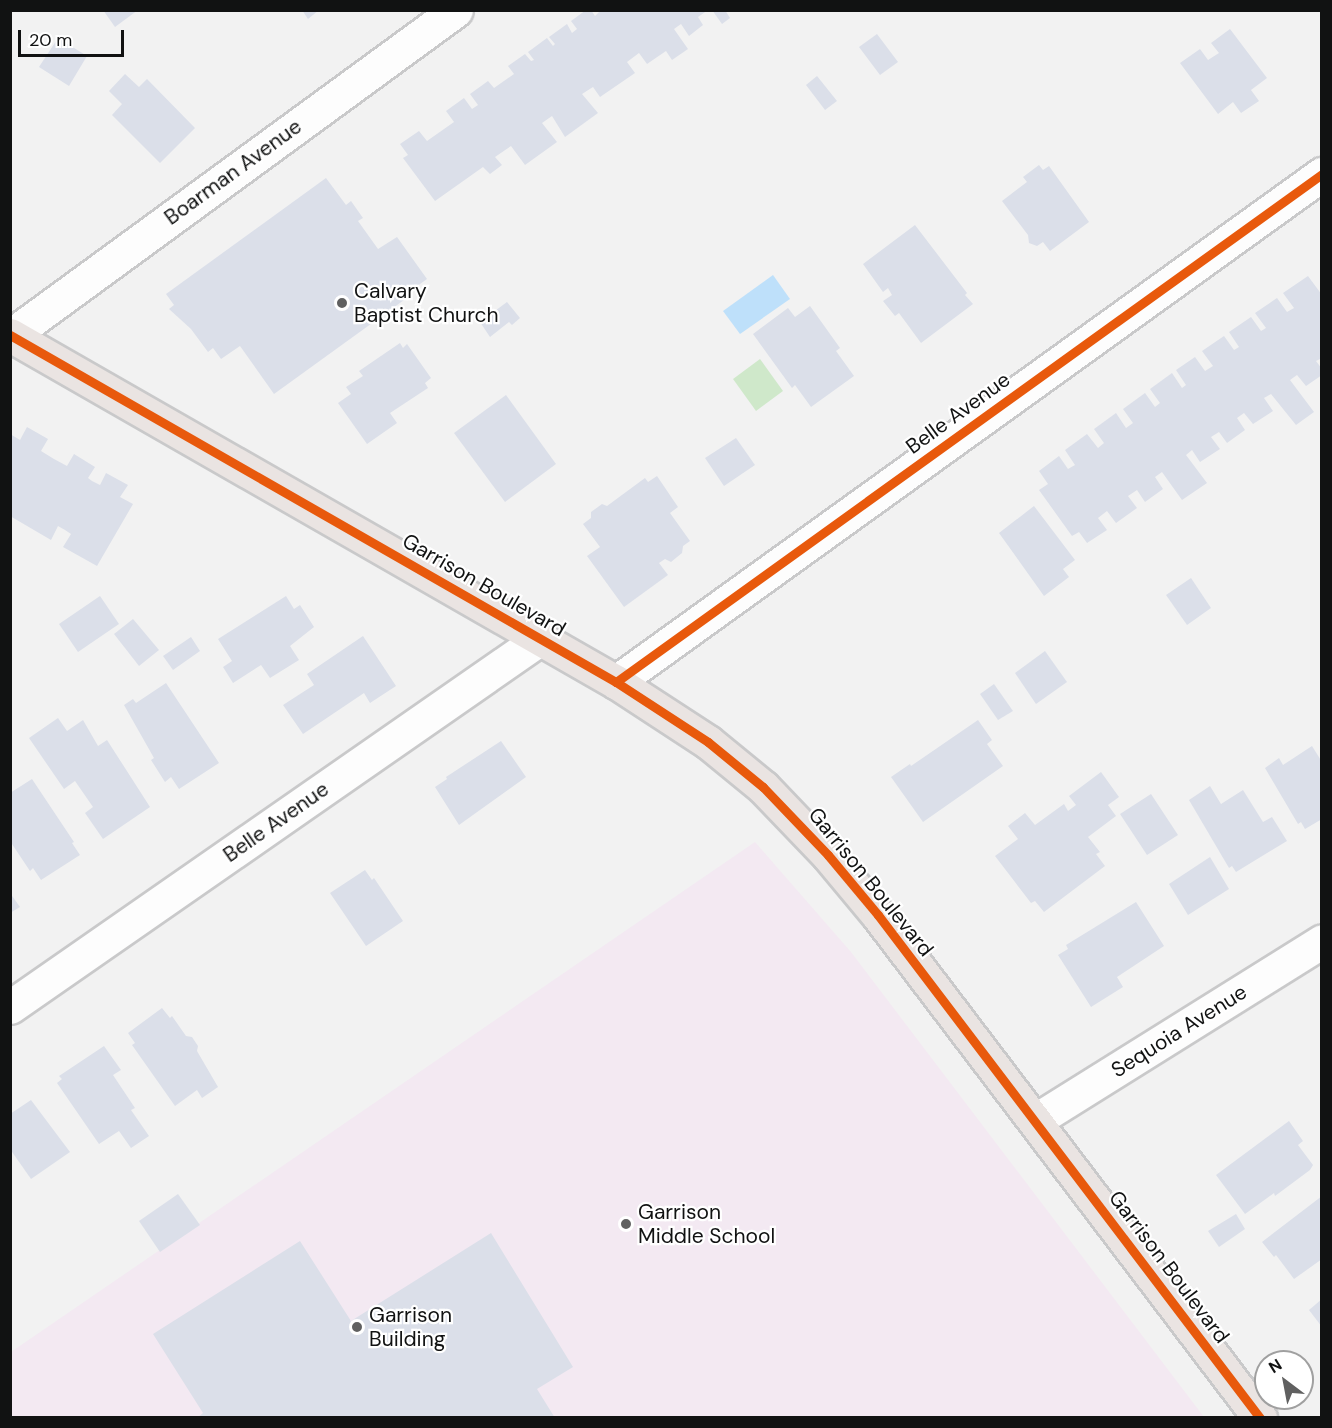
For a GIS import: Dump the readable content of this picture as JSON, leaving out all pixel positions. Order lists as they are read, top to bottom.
{
  "streets": {
    "main road": ["Garrison Boulevard"],
    "street": ["Boarman Avenue", "Belle Avenue", "Sequoia Avenue"]
  },
  "crossings": [
    ["Boarman Avenue", "Garrison Boulevard"],
    ["Belle Avenue", "Garrison Boulevard"],
    ["Garrison Boulevard", "Sequoia Avenue"]
  ],
  "places": ["Calvary Baptist Church", "Garrison Middle School", "Garrison Building"],
  "scale_bar": "20 m",
  "north": "top left"
}
